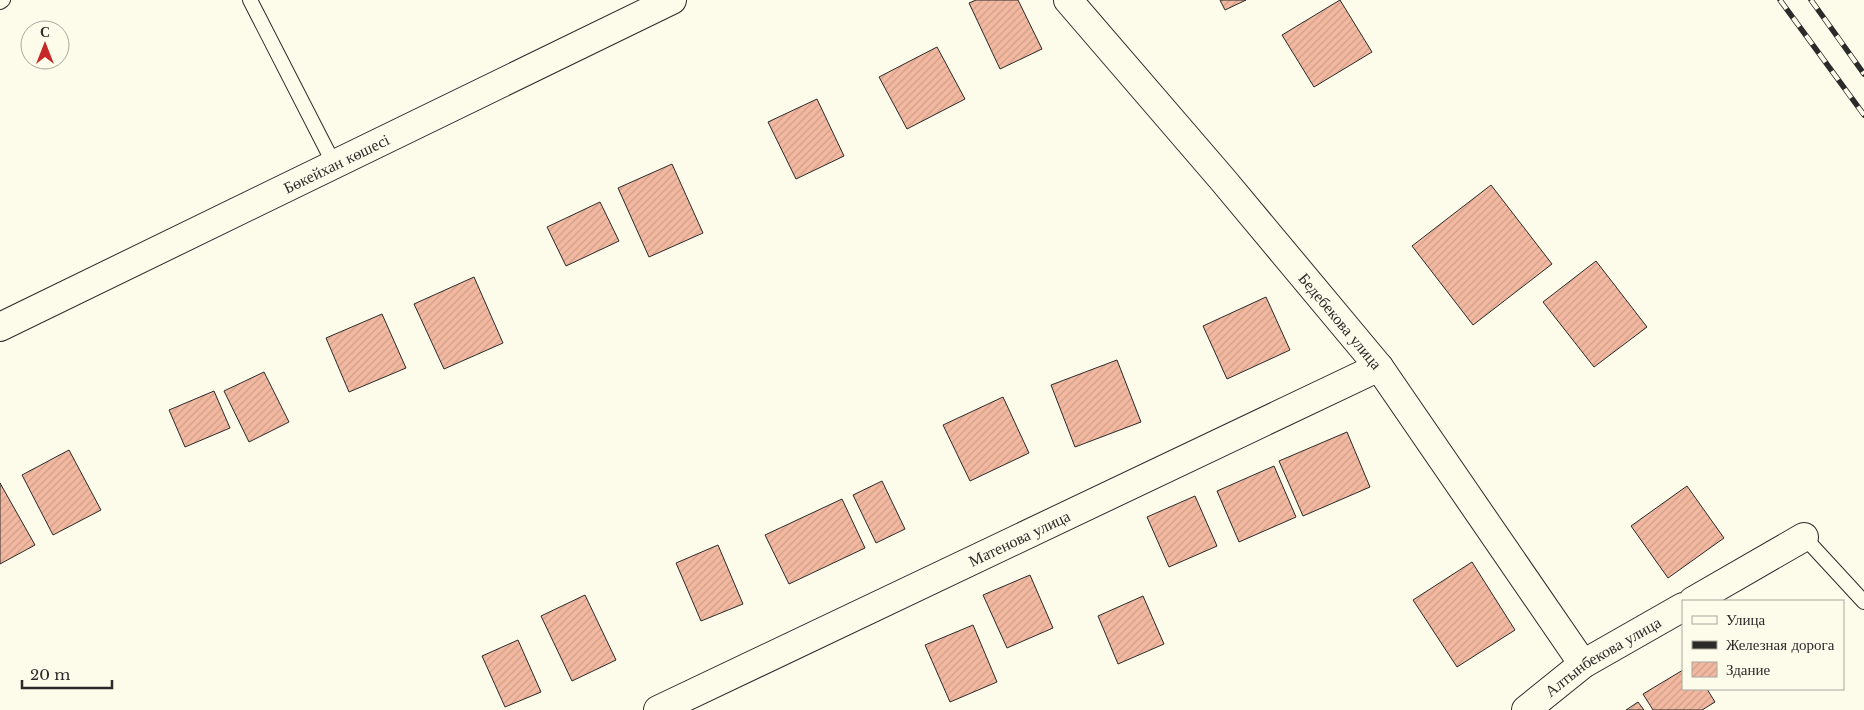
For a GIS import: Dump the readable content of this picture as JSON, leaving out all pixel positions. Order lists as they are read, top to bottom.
{
  "streets": {
    "street": [
      "Бөкейхан көшесі",
      "Бедебекова улица",
      "Матенова улица",
      "Алтынбекова улица"
    ]
  },
  "crossings": [
    ["Бедебекова улица", "Матенова улица"],
    ["Бедебекова улица", "Алтынбекова улица"]
  ],
  "legend": ["Улица", "Железная дорога", "Здание"],
  "scale_bar": "20 m",
  "north": "top"
}
